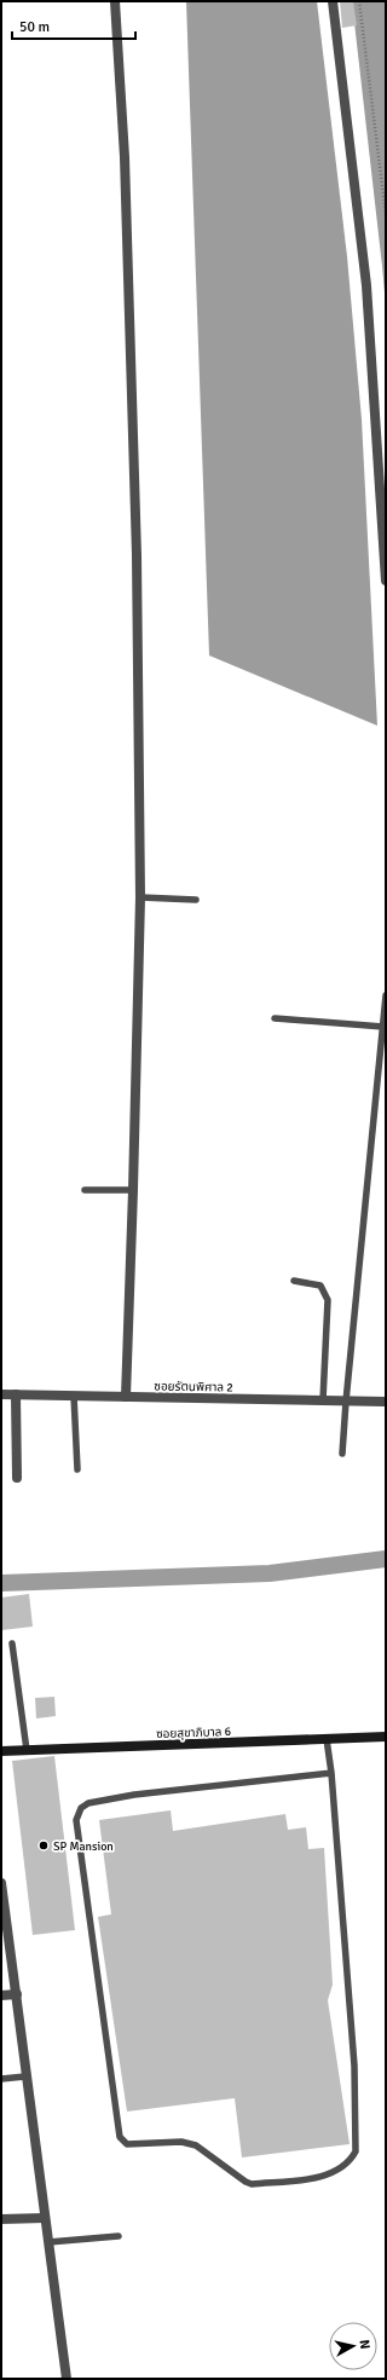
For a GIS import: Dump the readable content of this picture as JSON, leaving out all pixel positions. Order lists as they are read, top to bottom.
{
  "streets": {
    "street": ["ซอยรัตนพิศาล 2", "ซอยสุขาภิบาล 6"]
  },
  "places": ["SP Mansion"],
  "scale_bar": "50 m",
  "north": "right"
}
